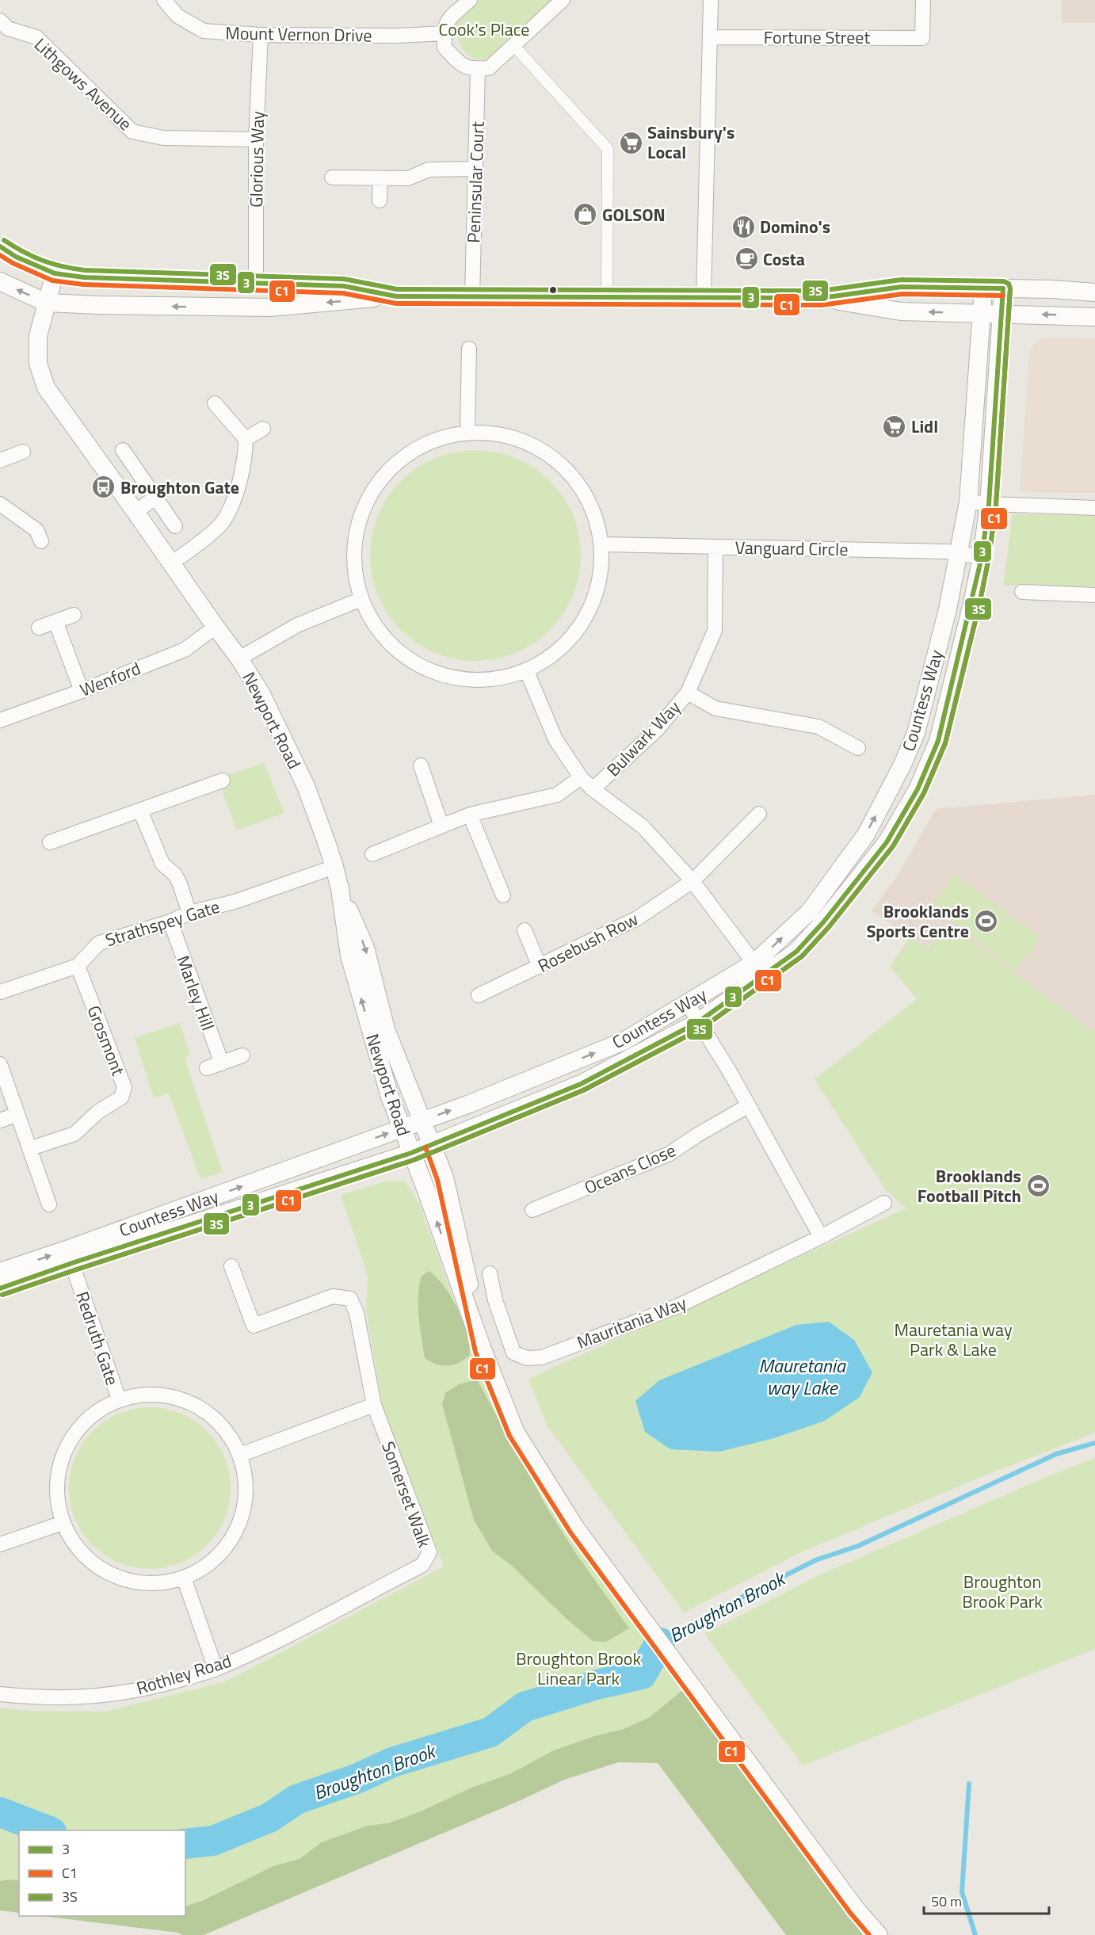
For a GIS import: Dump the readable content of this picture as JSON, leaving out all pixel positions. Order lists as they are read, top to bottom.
{
  "streets": {
    "street": [
      "Mount Vernon Drive",
      "Fortune Street",
      "Lithgows Avenue",
      "Glorious Way",
      "Peninsular Court",
      "Vanguard Circle",
      "Wenford",
      "Countess Way",
      "Newport Road",
      "Bulwark Way",
      "Strathspey Gate",
      "Rosebush Row",
      "Marley Hill",
      "Grosmont",
      "Oceans Close",
      "Mauritania Way",
      "Redruth Gate",
      "Somerset Walk",
      "Rothley Road"
    ]
  },
  "crossings": [
    ["Mount Vernon Drive", "Glorious Way"],
    ["Lithgows Avenue", "Glorious Way"],
    ["Vanguard Circle", "Countess Way"],
    ["Vanguard Circle", "Bulwark Way"],
    ["Wenford", "Newport Road"],
    ["Countess Way", "Newport Road"],
    ["Countess Way", "Redruth Gate"],
    ["Newport Road", "Strathspey Gate"],
    ["Strathspey Gate", "Marley Hill"],
    ["Strathspey Gate", "Grosmont"],
    ["Somerset Walk", "Rothley Road"]
  ],
  "water": ["Mauretania way Lake", "Broughton Brook"],
  "parks": [
    "Cook's Place",
    "Mauretania way Park & Lake",
    "Broughton Brook Park",
    "Broughton Brook Linear Park"
  ],
  "places": {
    "supermarket": ["Sainsbury's Local", "Lidl"],
    "shop": ["GOLSON"],
    "restaurant": ["Domino's"],
    "cafe": ["Costa"],
    "bus stop": ["Broughton Gate"],
    "sports": ["Brooklands Sports Centre", "Brooklands Football Pitch"]
  },
  "lines": ["transit line 3S", "transit line 3", "transit line C1"],
  "legend": ["3", "C1", "3S"],
  "scale_bar": "50 m"
}
